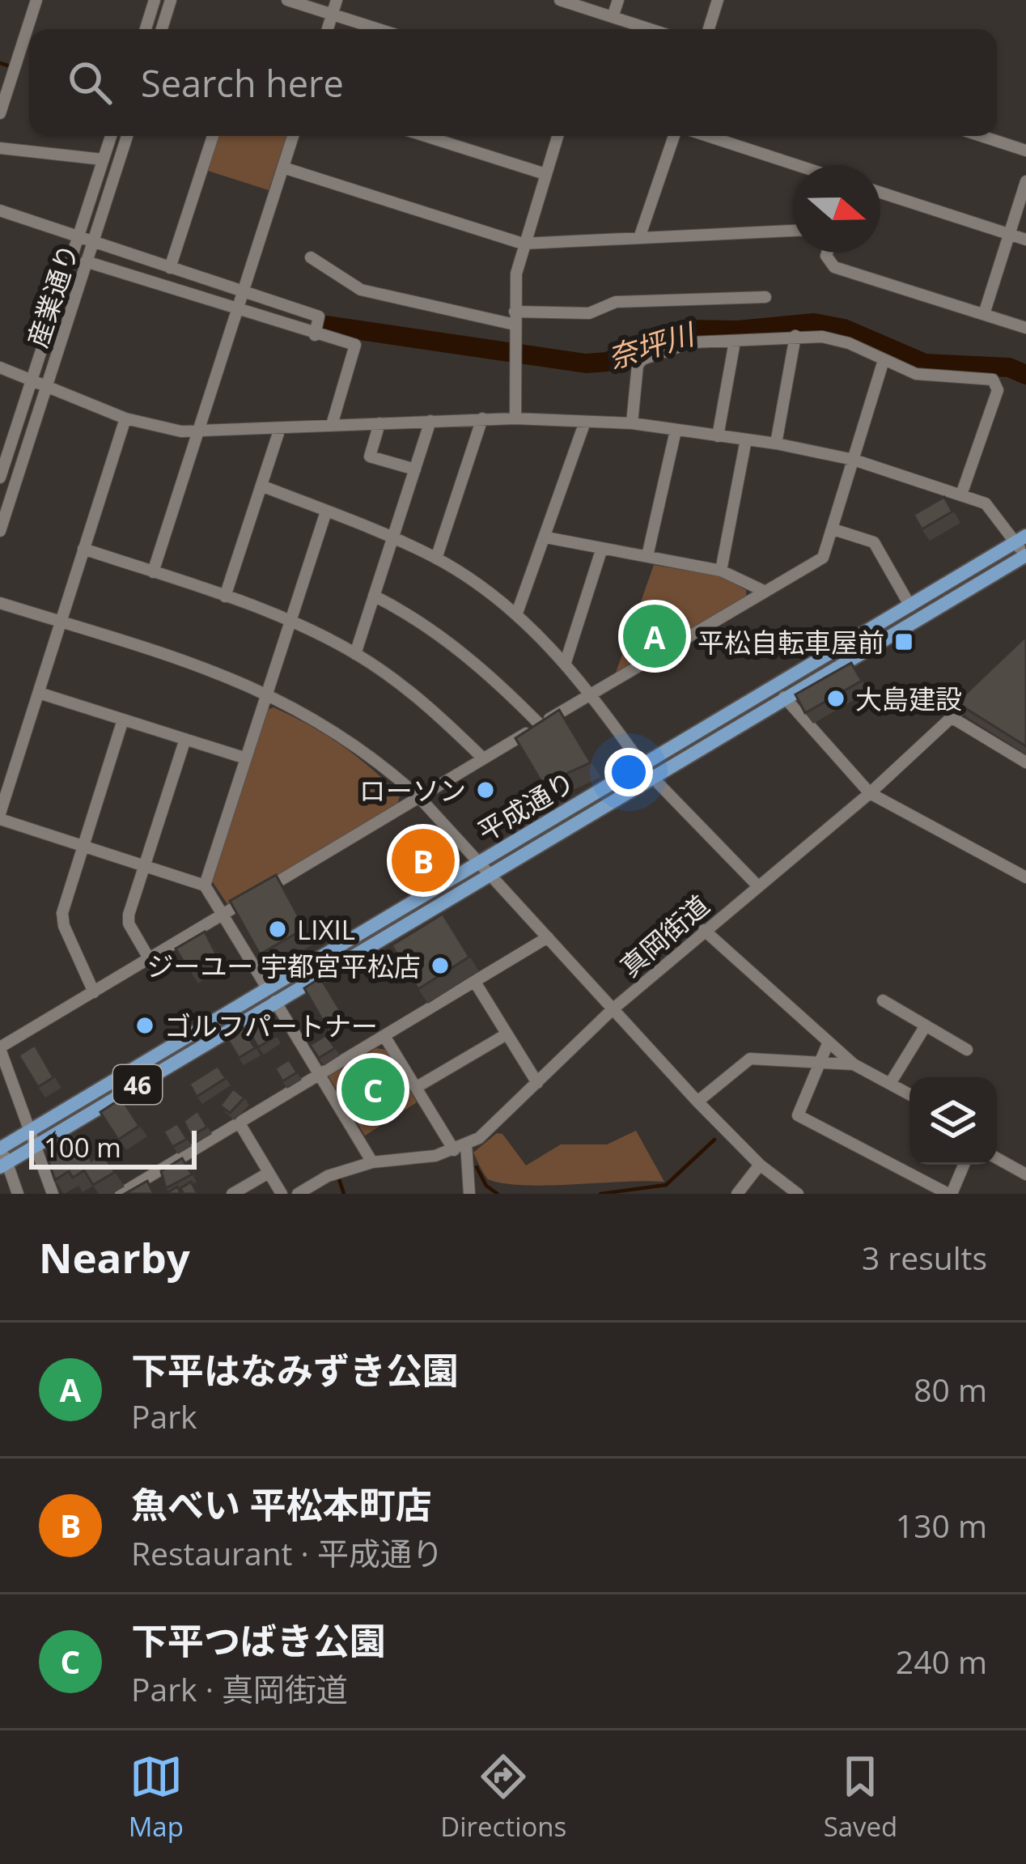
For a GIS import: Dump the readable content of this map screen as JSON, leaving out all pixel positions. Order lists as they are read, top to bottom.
{
  "streets": {
    "main road": ["平成通り", "46"],
    "street": ["産業通り", "真岡街道"]
  },
  "water": ["奈坪川"],
  "places": {
    "transit": ["平松自転車屋前"],
    "other": [
      "大島建設",
      "ローソン",
      "LIXIL",
      "ジーユー 宇都宮平松店",
      "ゴルフパートナー"
    ]
  },
  "scale_bar": "100 m",
  "north": "right",
  "page": {
    "search": "Search here",
    "pins": ["A", "B", "C"],
    "scale": "100 m",
    "heading": ["Nearby", "3 results"],
    "list": [
      {
        "mark": "A",
        "name": "下平はなみずき公園",
        "note": "Park",
        "value": "80 m"
      },
      {
        "mark": "B",
        "name": "魚べい 平松本町店",
        "note": "Restaurant · 平成通り",
        "value": "130 m"
      },
      {
        "mark": "C",
        "name": "下平つばき公園",
        "note": "Park · 真岡街道",
        "value": "240 m"
      }
    ],
    "nav": ["Map", "Directions", "Saved"]
  }
}
